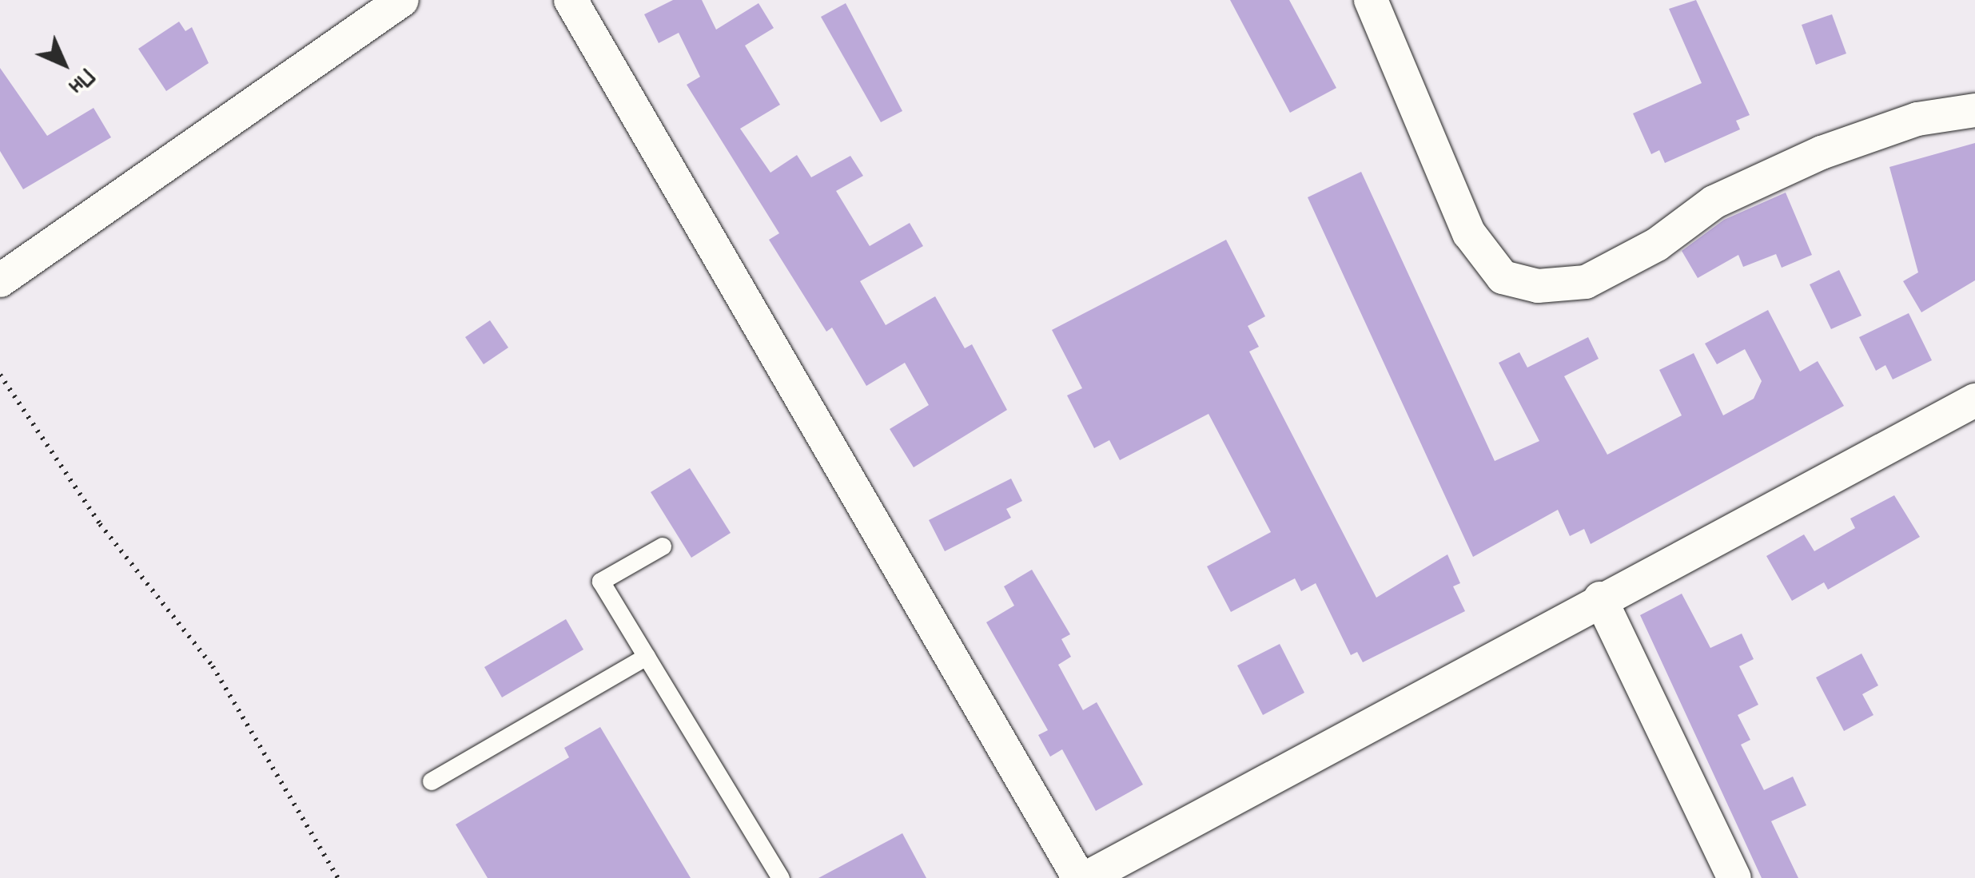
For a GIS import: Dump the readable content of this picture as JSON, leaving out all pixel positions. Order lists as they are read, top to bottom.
{
  "north": "bottom right"
}
